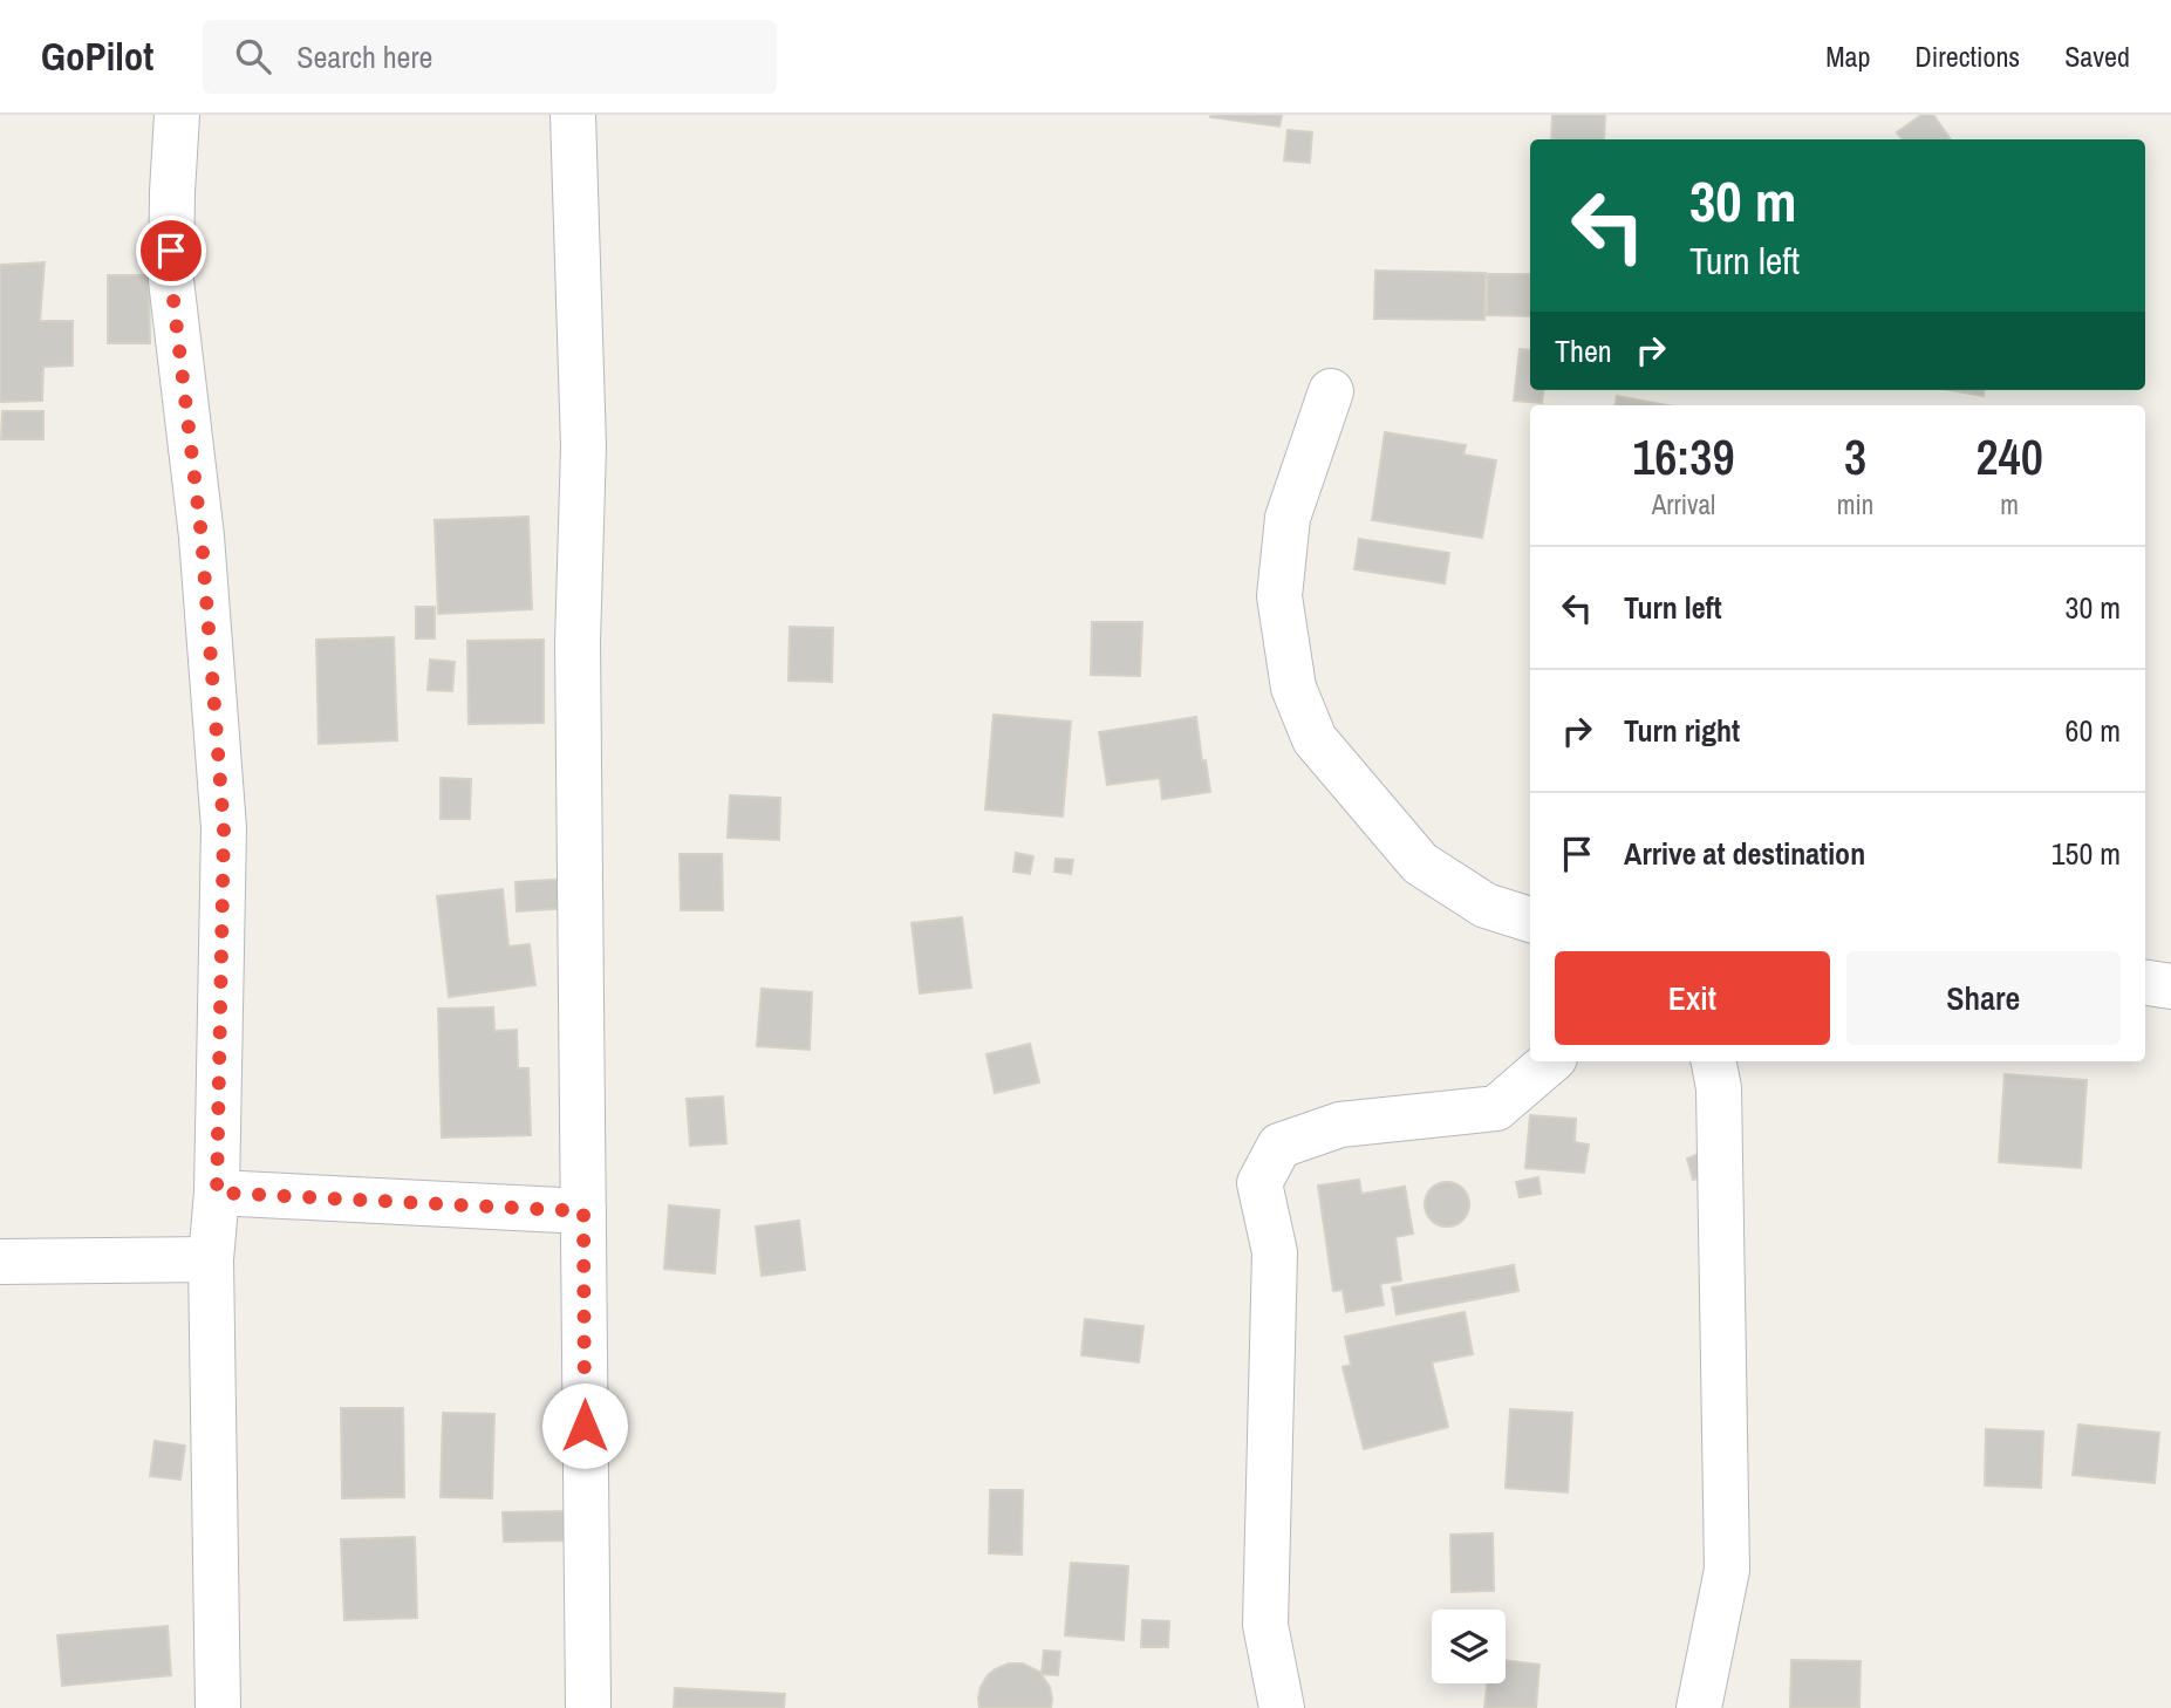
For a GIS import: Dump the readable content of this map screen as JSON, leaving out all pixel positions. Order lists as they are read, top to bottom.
{
  "page": {
    "header": "GoPilot",
    "search": "Search here",
    "nav": ["Map", "Directions", "Saved"],
    "turn": ["30 m", "Turn left"],
    "then": "Then",
    "eta": [
      "16:39",
      "Arrival",
      "3",
      "min",
      "240",
      "m"
    ],
    "list": [
      {
        "name": "Turn left",
        "value": "30 m"
      },
      {
        "name": "Turn right",
        "value": "60 m"
      },
      {
        "name": "Arrive at destination",
        "value": "150 m"
      }
    ],
    "buttons": ["Exit", "Share"]
  }
}
